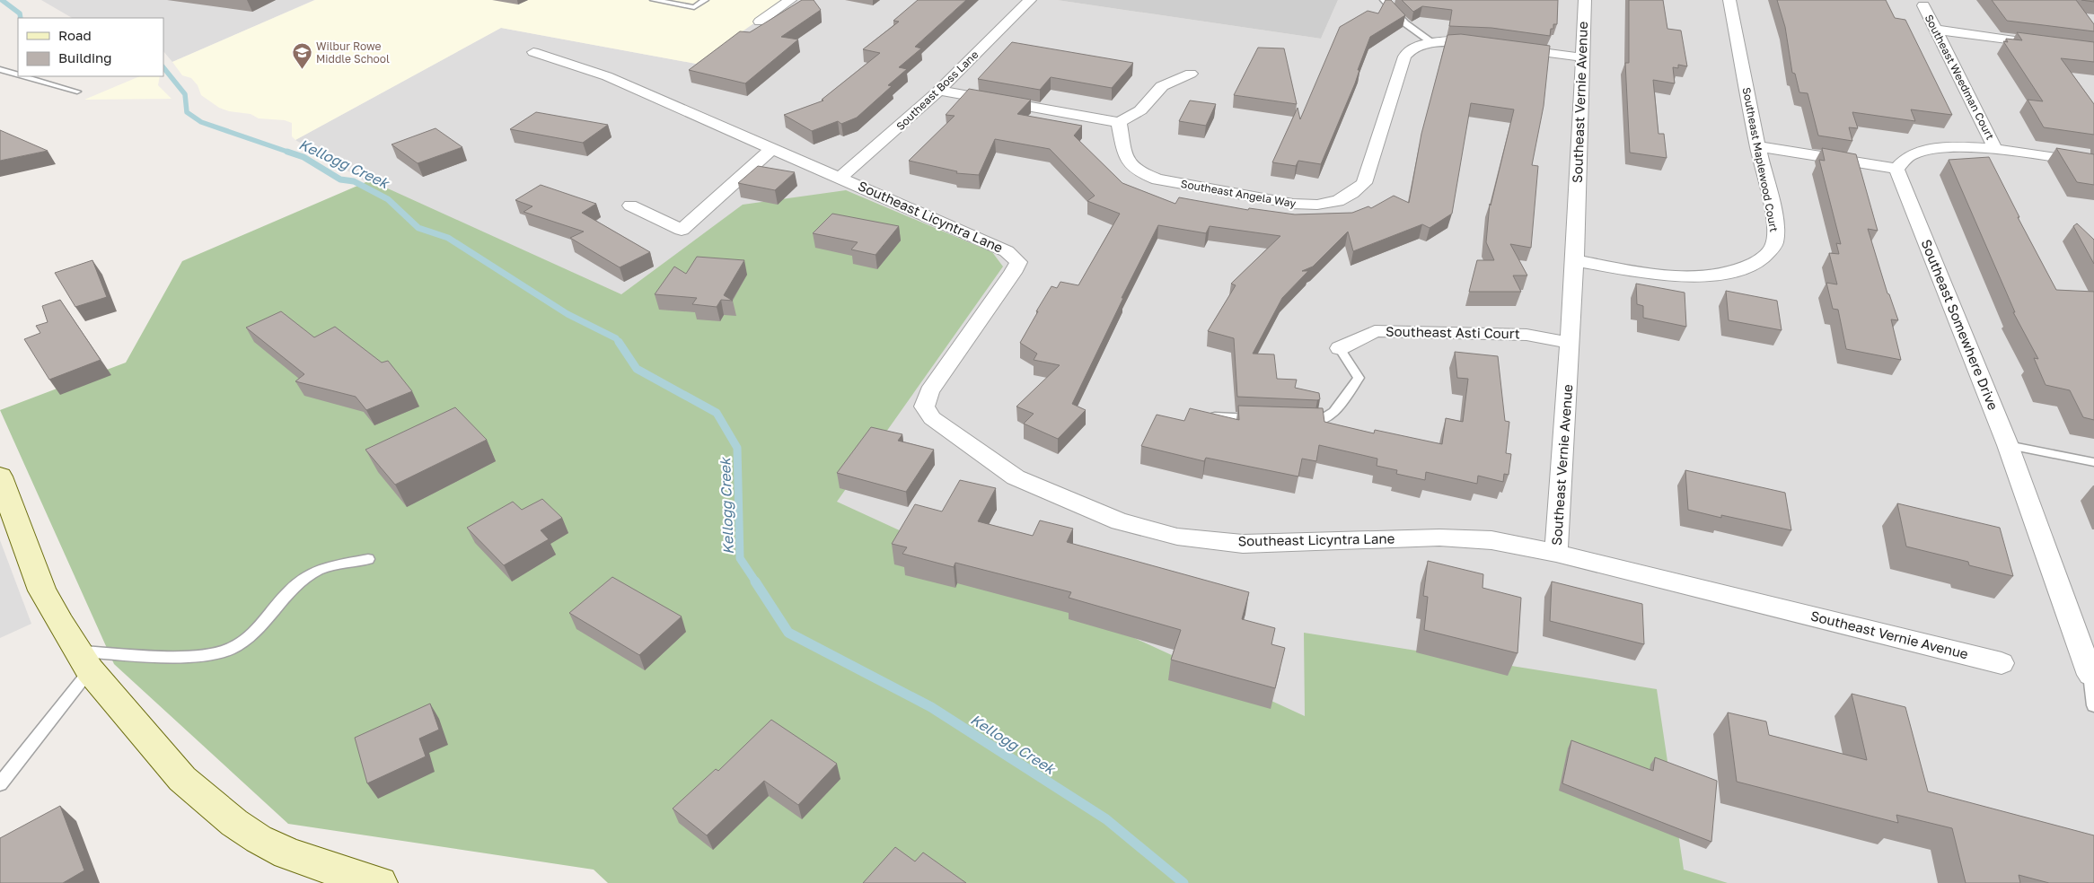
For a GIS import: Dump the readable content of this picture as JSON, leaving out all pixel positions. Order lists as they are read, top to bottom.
{
  "streets": {
    "street": [
      "Southeast Weedman Court",
      "Southeast Boss Lane",
      "Southeast Vernie Avenue",
      "Southeast Maplewood Court",
      "Southeast Angela Way",
      "Southeast Licyntra Lane",
      "Southeast Somewhere Drive",
      "Southeast Asti Court"
    ]
  },
  "crossings": [
    ["Southeast Boss Lane", "Southeast Licyntra Lane"],
    ["Southeast Vernie Avenue", "Southeast Maplewood Court"],
    ["Southeast Vernie Avenue", "Southeast Licyntra Lane"],
    ["Southeast Vernie Avenue", "Southeast Asti Court"]
  ],
  "water": ["Kellogg Creek"],
  "places": {
    "school or university": ["Wilbur Rowe Middle School"]
  },
  "legend": ["Road", "Building"]
}
